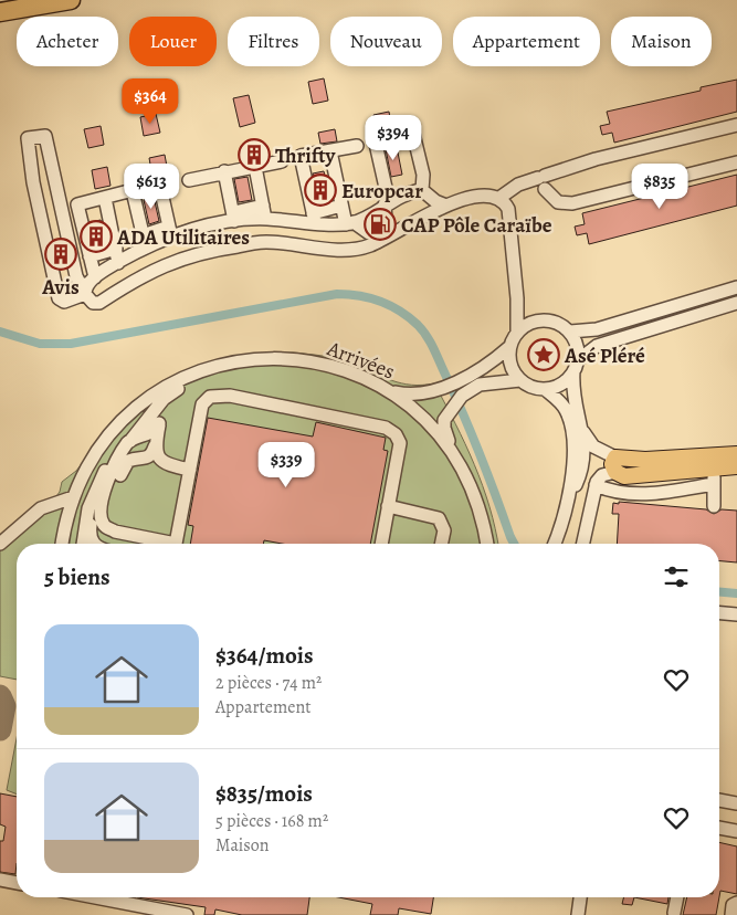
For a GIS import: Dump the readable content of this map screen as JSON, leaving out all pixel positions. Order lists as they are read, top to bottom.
{
  "streets": {
    "street": ["Arrivées"]
  },
  "places": {
    "building": [
      "Thrifty",
      "Europcar",
      "ADA Utilitaires",
      "Avis"
    ],
    "fuel station": ["CAP Pôle Caraïbe"],
    "place": ["Asé Pléré"]
  },
  "page": {
    "chip": [
      "Acheter",
      "Louer",
      "Filtres",
      "Nouveau",
      "Appartement",
      "Maison"
    ],
    "price": [
      "$364",
      "$394",
      "$613",
      "$835",
      "$339"
    ],
    "heading": "5 biens",
    "list": [
      {
        "name": "$364/mois",
        "note": "2 pièces · 74 m² · Appartement"
      },
      {
        "name": "$835/mois",
        "note": "5 pièces · 168 m² · Maison"
      }
    ]
  }
}
